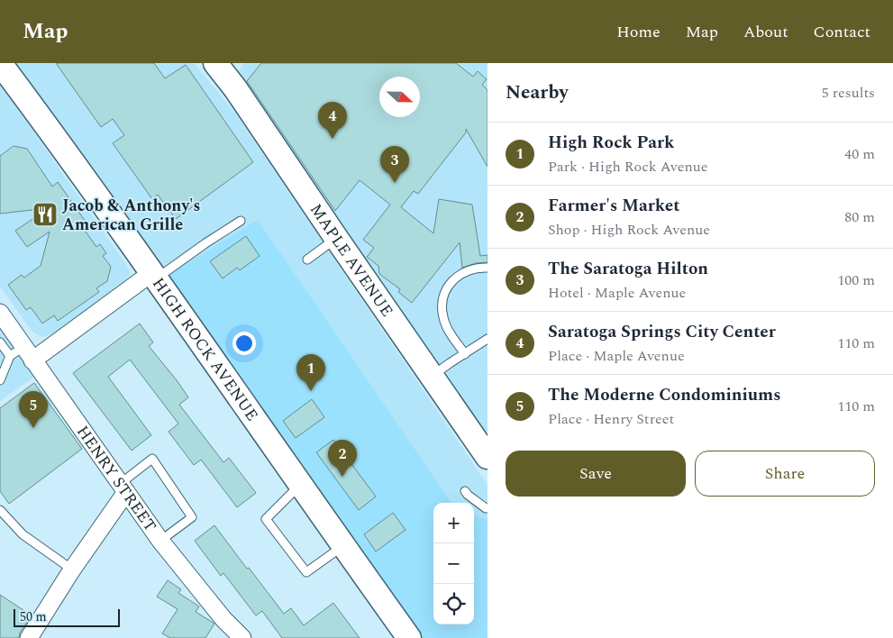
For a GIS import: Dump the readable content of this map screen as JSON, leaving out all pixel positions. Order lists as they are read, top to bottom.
{
  "streets": {
    "street": ["MAPLE AVENUE", "HIGH ROCK AVENUE", "HENRY STREET"]
  },
  "places": {
    "restaurant": ["Jacob & Anthony's American Grille"]
  },
  "scale_bar": "50 m",
  "north": "right",
  "page": {
    "header": "Map",
    "nav": [
      "Home",
      "Map",
      "About",
      "Contact"
    ],
    "heading": ["Nearby", "5 results"],
    "pins": [
      "4",
      "3",
      "1",
      "5",
      "2"
    ],
    "list": [
      {
        "mark": "1",
        "name": "High Rock Park",
        "note": "Park · High Rock Avenue",
        "value": "40 m"
      },
      {
        "mark": "2",
        "name": "Farmer's Market",
        "note": "Shop · High Rock Avenue",
        "value": "80 m"
      },
      {
        "mark": "3",
        "name": "The Saratoga Hilton",
        "note": "Hotel · Maple Avenue",
        "value": "100 m"
      },
      {
        "mark": "4",
        "name": "Saratoga Springs City Center",
        "note": "Place · Maple Avenue",
        "value": "110 m"
      },
      {
        "mark": "5",
        "name": "The Moderne Condominiums",
        "note": "Place · Henry Street",
        "value": "110 m"
      }
    ],
    "buttons": ["Save", "Share"],
    "map_buttons": ["+", "−"],
    "scale": "50 m"
  }
}
